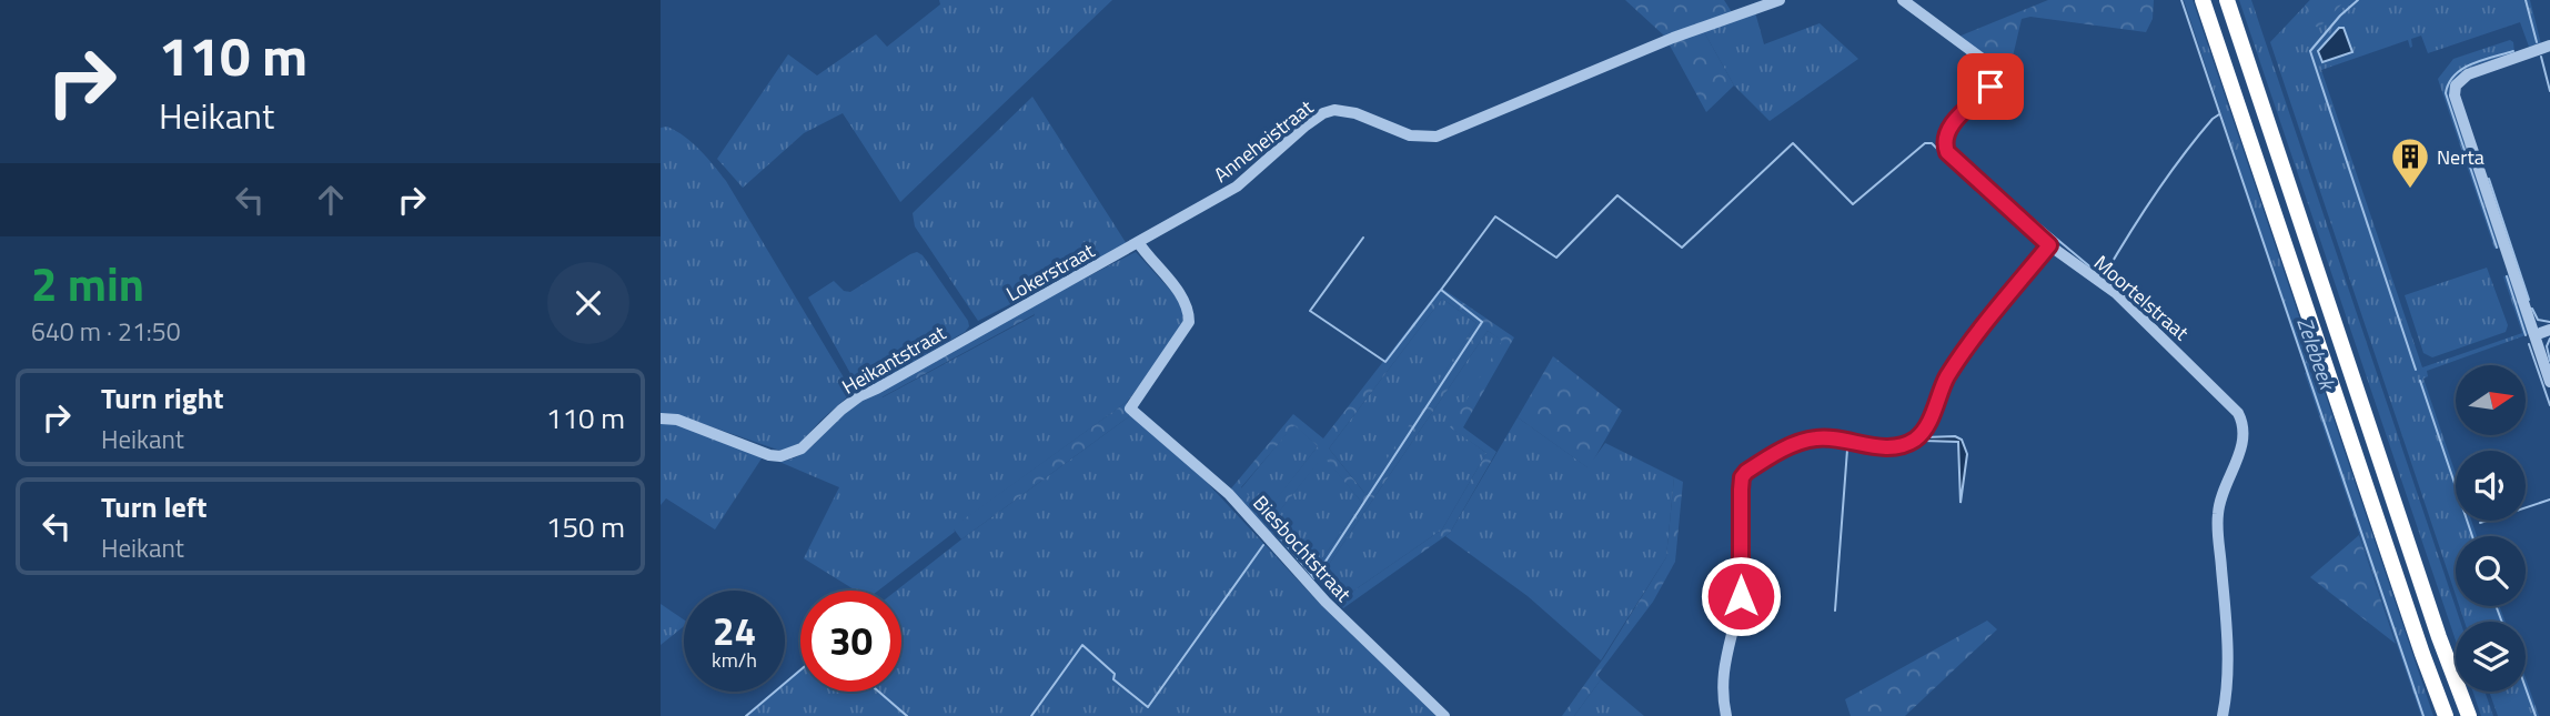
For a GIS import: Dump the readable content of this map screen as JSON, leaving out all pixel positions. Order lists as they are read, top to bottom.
{
  "streets": {
    "street": [
      "Anneheistraat",
      "Lokerstraat",
      "Moortelstraat",
      "Heikantstraat",
      "Biesbochtstraat"
    ]
  },
  "crossings": [
    ["Anneheistraat", "Lokerstraat"],
    ["Anneheistraat", "Biesbochtstraat"],
    ["Lokerstraat", "Heikantstraat"],
    ["Lokerstraat", "Biesbochtstraat"]
  ],
  "water": ["Zelebeek"],
  "places": {
    "building": ["Nerta"]
  },
  "north": "right",
  "page": {
    "turn": ["110 m", "Heikant"],
    "heading": ["2 min", "640 m · 21:50"],
    "list": [
      {
        "name": "Turn right",
        "note": "Heikant",
        "value": "110 m"
      },
      {
        "name": "Turn left",
        "note": "Heikant",
        "value": "150 m"
      }
    ],
    "speed": "24 km/h",
    "limit": "30"
  }
}
